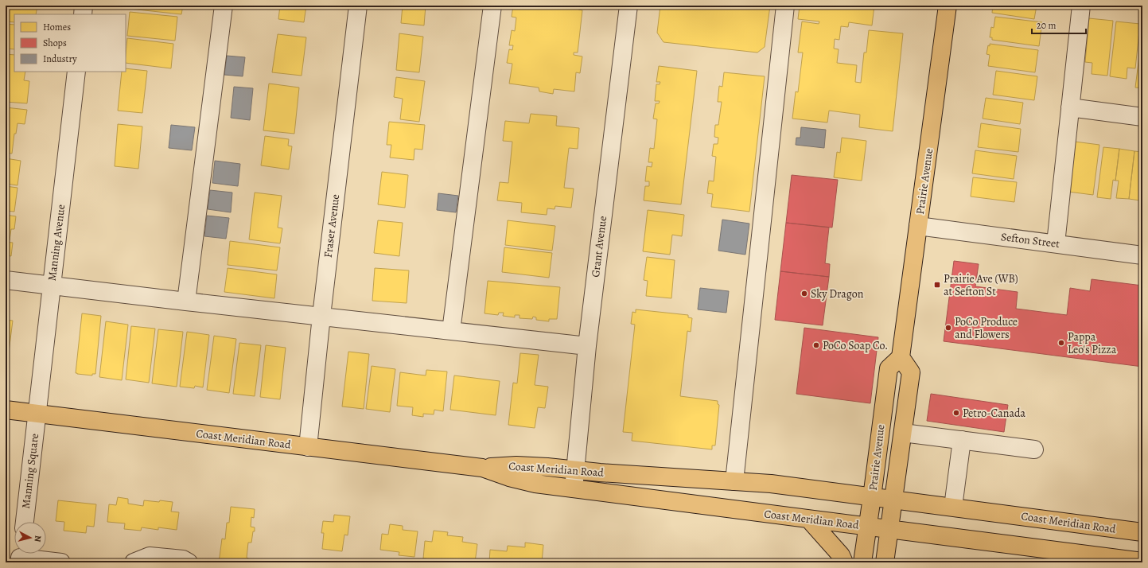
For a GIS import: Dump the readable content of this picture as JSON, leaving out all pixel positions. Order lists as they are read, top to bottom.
{
  "streets": {
    "main road": ["Prairie Avenue", "Coast Meridian Road"],
    "street": [
      "Fraser Avenue",
      "Sefton Street",
      "Manning Avenue",
      "Grant Avenue",
      "Manning Square"
    ]
  },
  "crossings": [
    ["Prairie Avenue", "Sefton Street"],
    ["Prairie Avenue", "Coast Meridian Road"],
    ["Fraser Avenue", "Coast Meridian Road"],
    ["Manning Avenue", "Coast Meridian Road"],
    ["Manning Avenue", "Manning Square"],
    ["Grant Avenue", "Coast Meridian Road"],
    ["Coast Meridian Road", "Manning Square"]
  ],
  "places": {
    "transit": ["Prairie Ave (WB) at Sefton St"],
    "other": [
      "Sky Dragon",
      "PoCo Produce and Flowers",
      "Pappa Leo's Pizza",
      "PoCo Soap Co.",
      "Petro-Canada"
    ]
  },
  "legend": ["Homes", "Shops", "Industry"],
  "scale_bar": "20 m",
  "north": "right"
}
